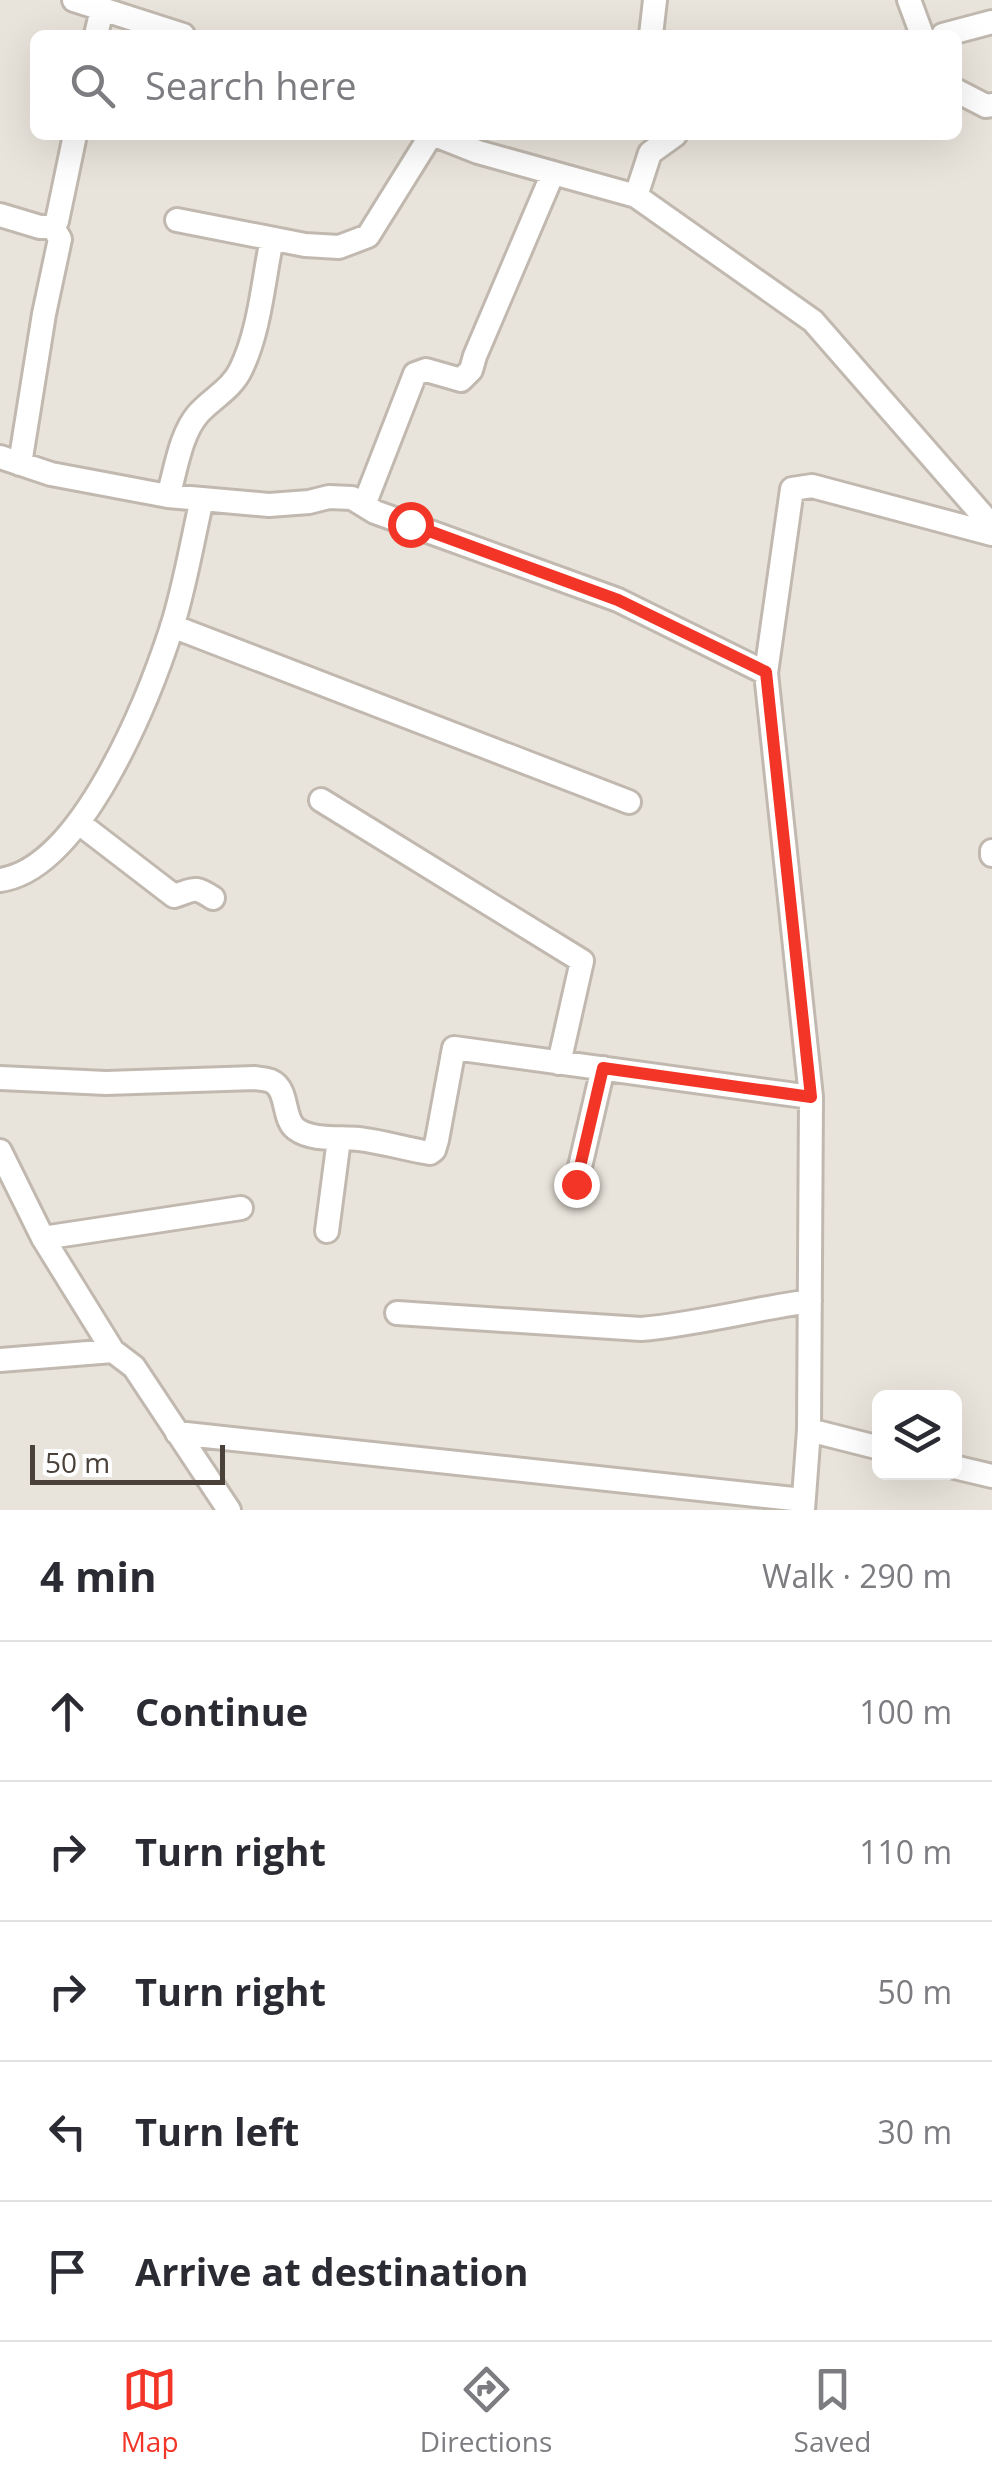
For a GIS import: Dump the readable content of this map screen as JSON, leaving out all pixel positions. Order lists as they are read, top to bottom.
{
  "scale_bar": "50 m",
  "page": {
    "search": "Search here",
    "scale": "50 m",
    "heading": ["4 min", "Walk · 290 m"],
    "list": [
      ["Continue", "100 m"],
      ["Turn right", "110 m"],
      ["Turn right", "50 m"],
      ["Turn left", "30 m"],
      "Arrive at destination"
    ],
    "nav": ["Map", "Directions", "Saved"]
  }
}
